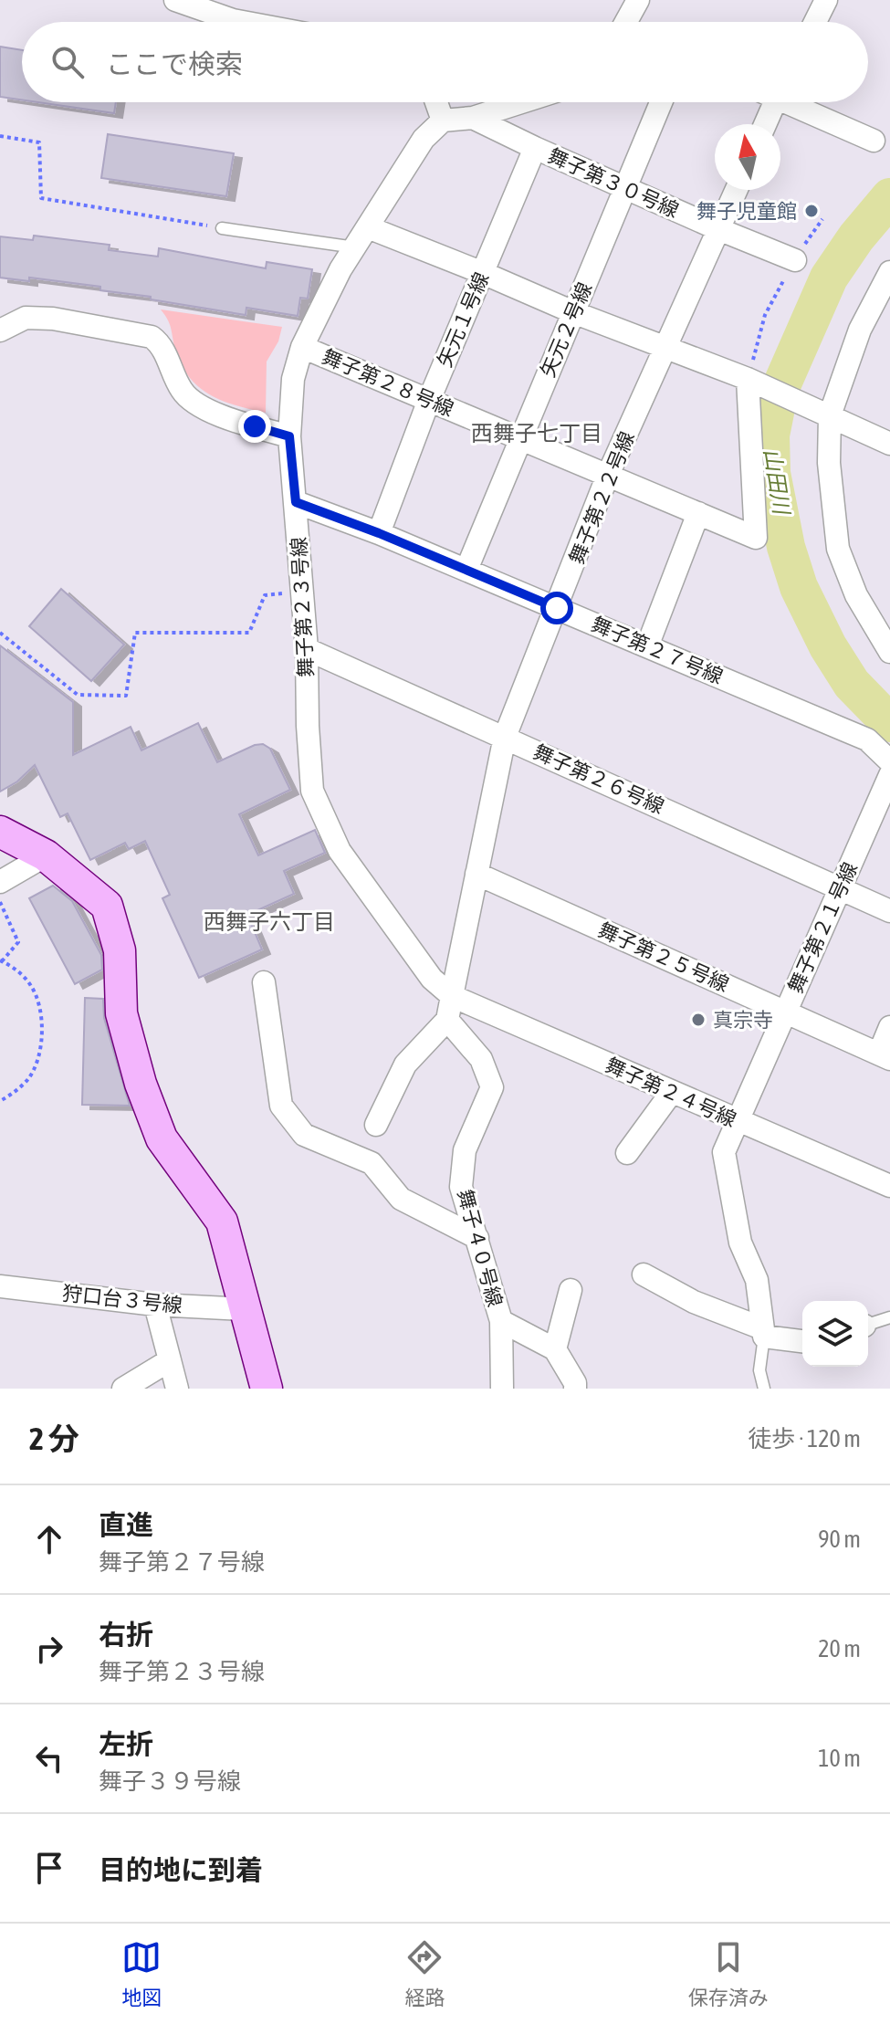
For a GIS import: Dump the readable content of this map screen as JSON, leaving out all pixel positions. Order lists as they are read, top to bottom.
{
  "streets": {
    "street": [
      "舞子第３０号線",
      "矢元１号線",
      "矢元２号線",
      "舞子第２８号線",
      "舞子第２２号線",
      "舞子第２３号線",
      "舞子第２７号線",
      "舞子第２６号線",
      "舞子第２１号線",
      "舞子第２５号線",
      "舞子第２４号線",
      "舞子４０号線",
      "狩口台３号線"
    ]
  },
  "crossings": [
    ["舞子第３０号線", "矢元１号線"],
    ["舞子第３０号線", "矢元２号線"],
    ["舞子第３０号線", "舞子第２２号線"],
    ["矢元１号線", "舞子第２８号線"],
    ["矢元１号線", "舞子第２７号線"],
    ["矢元２号線", "舞子第２８号線"],
    ["矢元２号線", "舞子第２７号線"],
    ["舞子第２８号線", "舞子第２２号線"],
    ["舞子第２８号線", "舞子第２３号線"],
    ["舞子第２２号線", "舞子第２３号線"],
    ["舞子第２２号線", "舞子第２７号線"],
    ["舞子第２２号線", "舞子第２６号線"],
    ["舞子第２２号線", "舞子第２５号線"],
    ["舞子第２２号線", "舞子第２４号線"],
    ["舞子第２３号線", "舞子第２７号線"],
    ["舞子第２３号線", "舞子第２６号線"],
    ["舞子第２３号線", "舞子第２４号線"],
    ["舞子第２６号線", "舞子第２１号線"],
    ["舞子第２１号線", "舞子第２５号線"],
    ["舞子第２１号線", "舞子第２４号線"]
  ],
  "districts": ["西舞子七丁目", "西舞子六丁目"],
  "water": ["山田川"],
  "places": ["舞子児童館", "真宗寺"],
  "north": "top",
  "page": {
    "search": "ここで検索",
    "heading": ["2 分", "徒歩 · 120 m"],
    "list": [
      ["直進", "舞子第２７号線", "90 m"],
      ["右折", "舞子第２３号線", "20 m"],
      ["左折", "舞子３９号線", "10 m"],
      "目的地に到着"
    ],
    "nav": ["地図", "経路", "保存済み"]
  }
}
